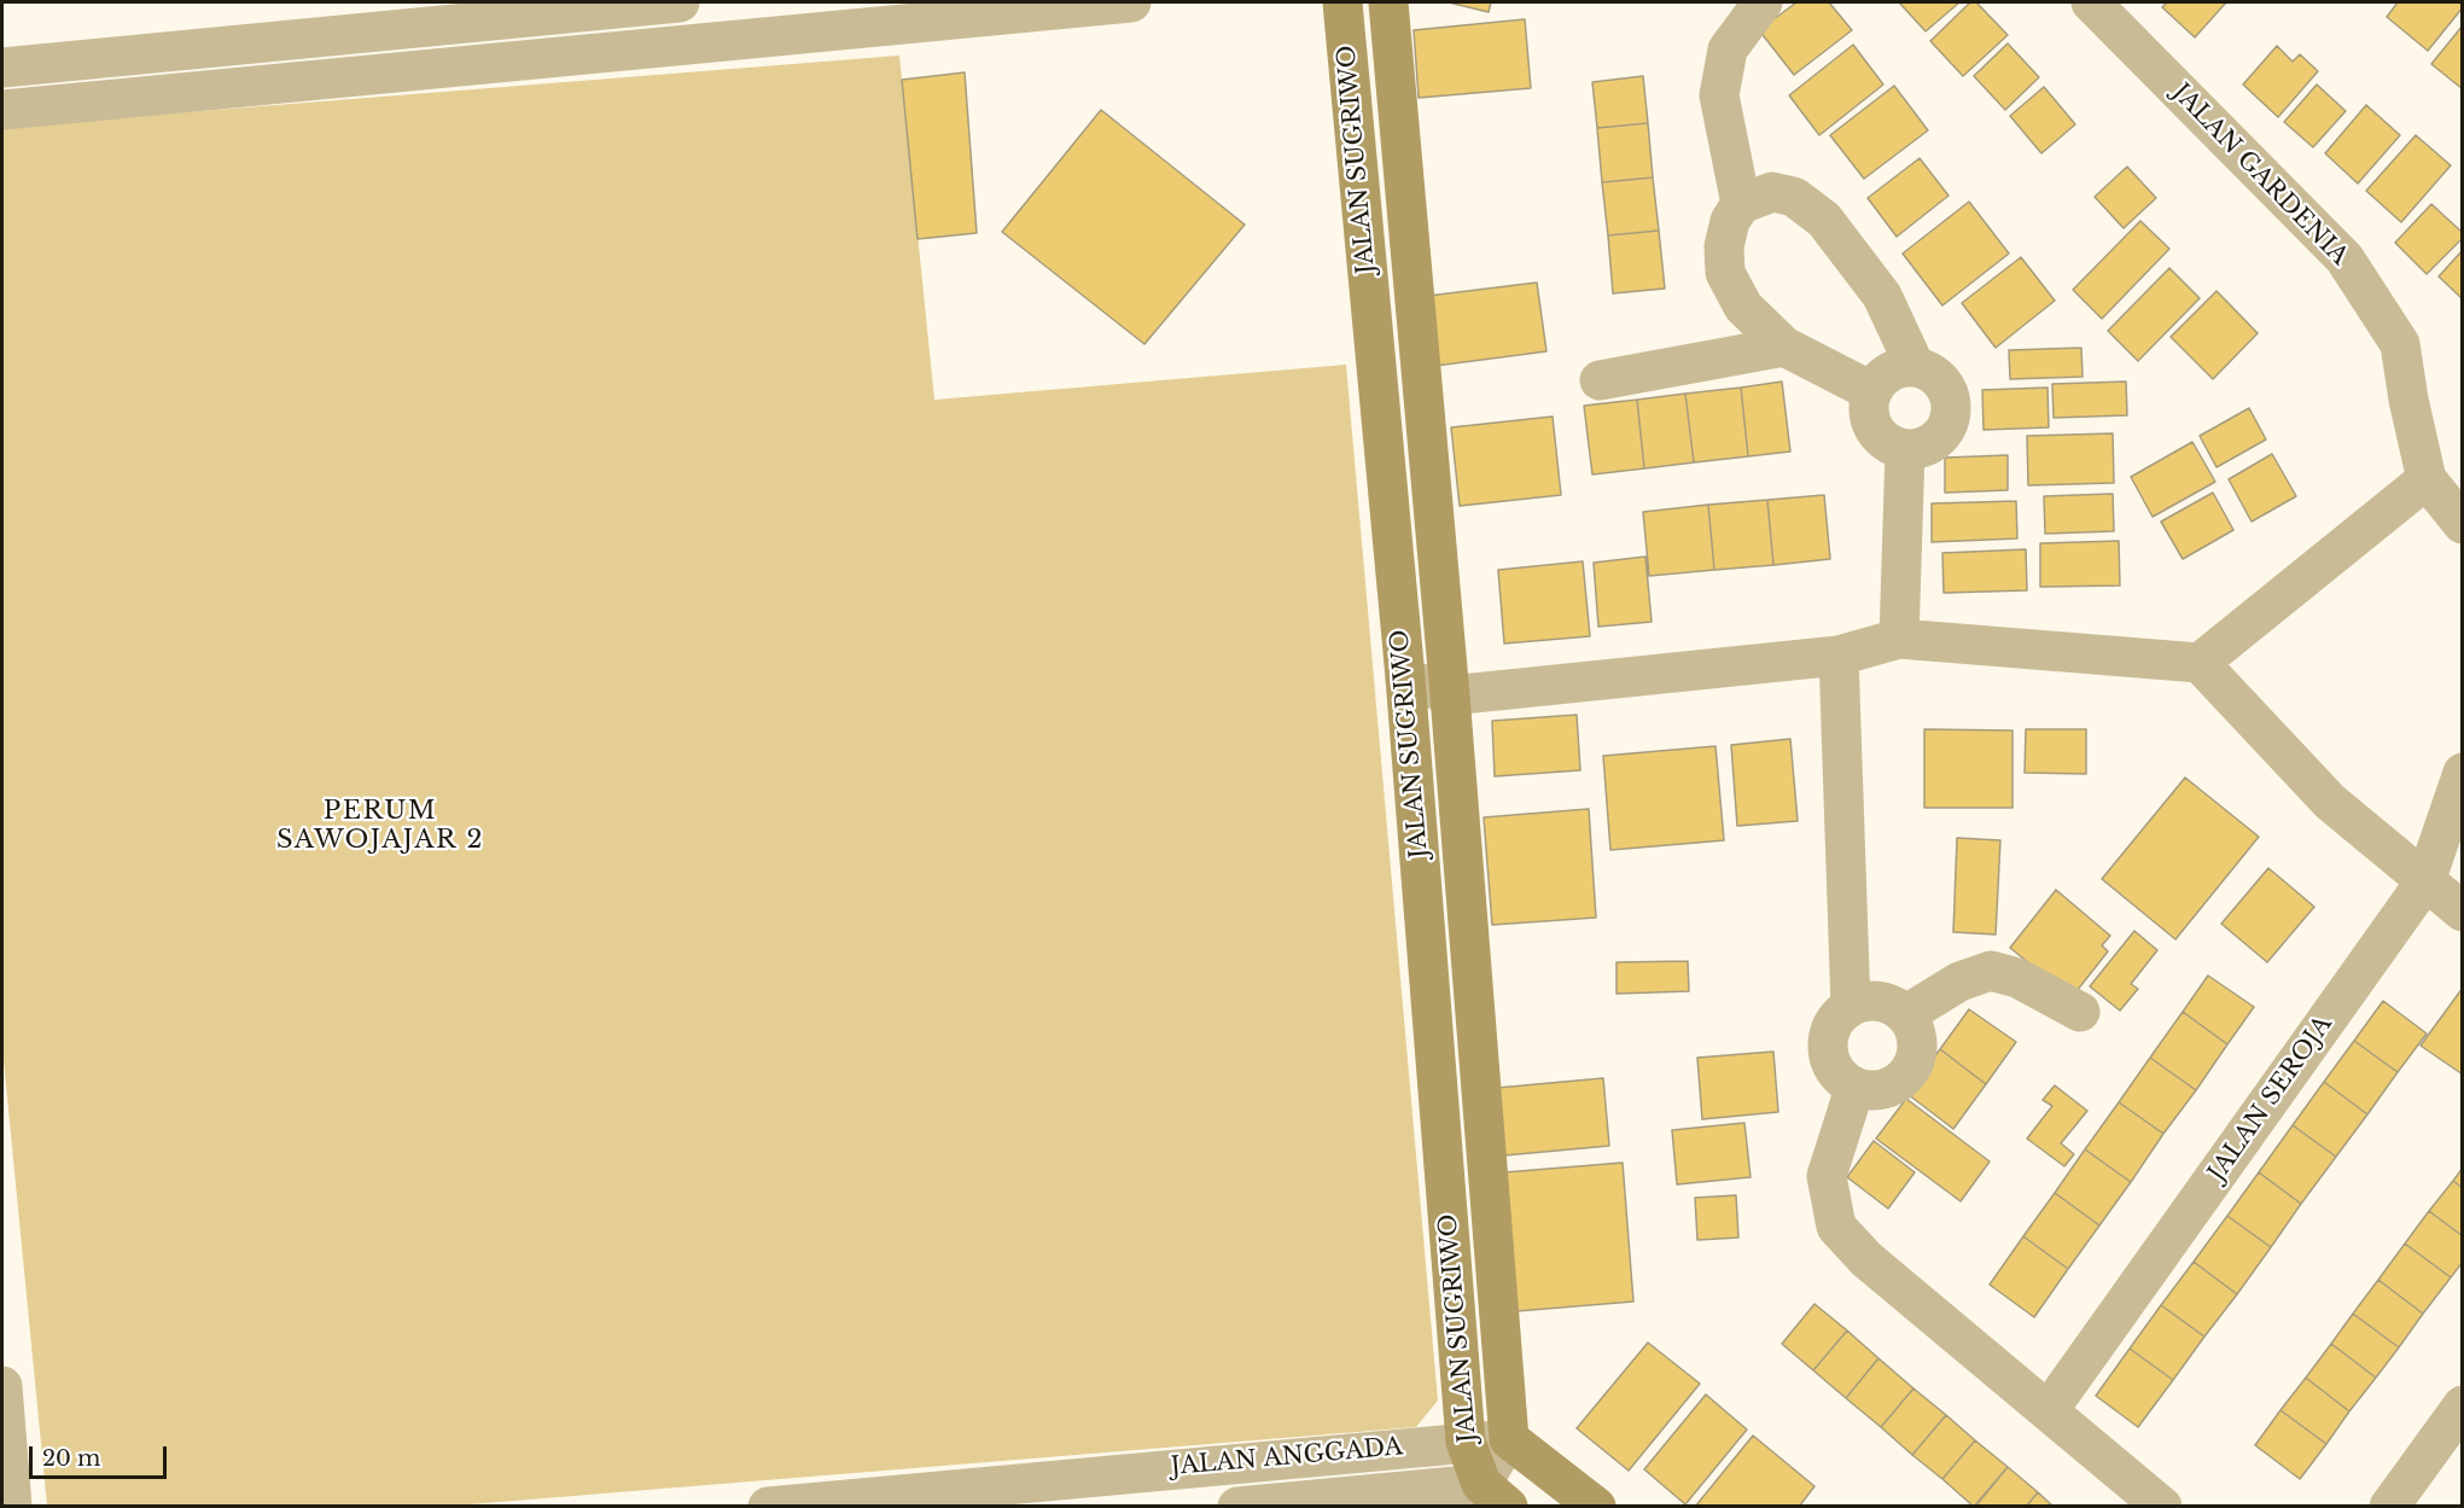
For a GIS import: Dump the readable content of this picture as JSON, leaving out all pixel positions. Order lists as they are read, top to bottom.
{
  "streets": {
    "street": [
      "JALAN SUGRIWO",
      "JALAN GARDENIA",
      "JALAN SEROJA",
      "JALAN ANGGADA"
    ]
  },
  "crossings": [
    ["JALAN SUGRIWO", "JALAN ANGGADA"]
  ],
  "districts": ["PERUM SAWOJAJAR 2"],
  "scale_bar": "20 m"
}
